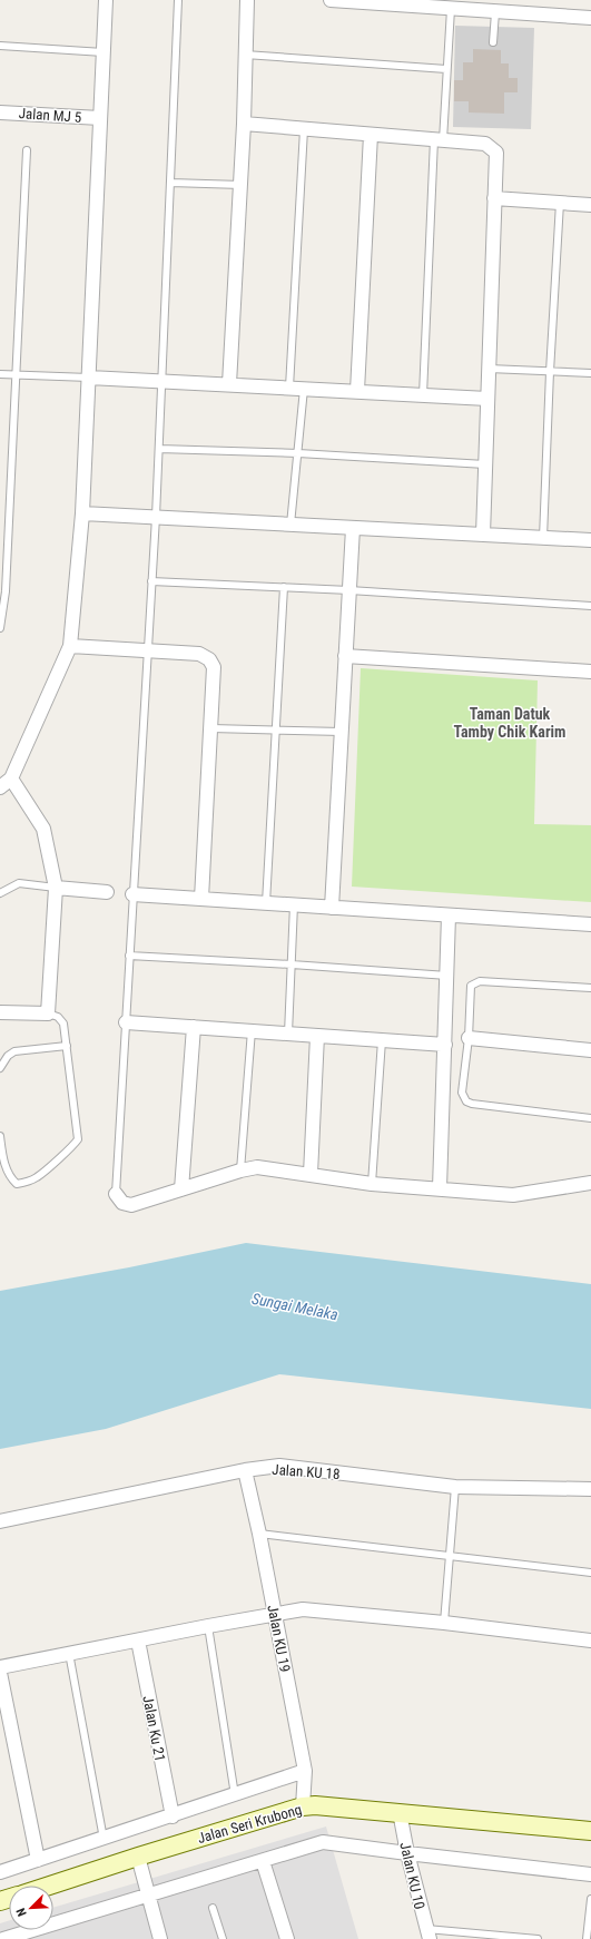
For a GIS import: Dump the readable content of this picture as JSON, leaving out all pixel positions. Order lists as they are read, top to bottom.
{
  "streets": {
    "street": [
      "Jalan MJ 5",
      "Jalan KU 18",
      "Jalan KU 19",
      "Jalan Ku 21",
      "Jalan Seri Krubong",
      "Jalan KU 10"
    ]
  },
  "crossings": [
    ["Jalan KU 18", "Jalan KU 19"],
    ["Jalan KU 19", "Jalan Seri Krubong"],
    ["Jalan Seri Krubong", "Jalan KU 10"]
  ],
  "districts": ["Taman Datuk Tamby Chik Karim"],
  "water": ["Sungai Melaka"],
  "north": "bottom left"
}
